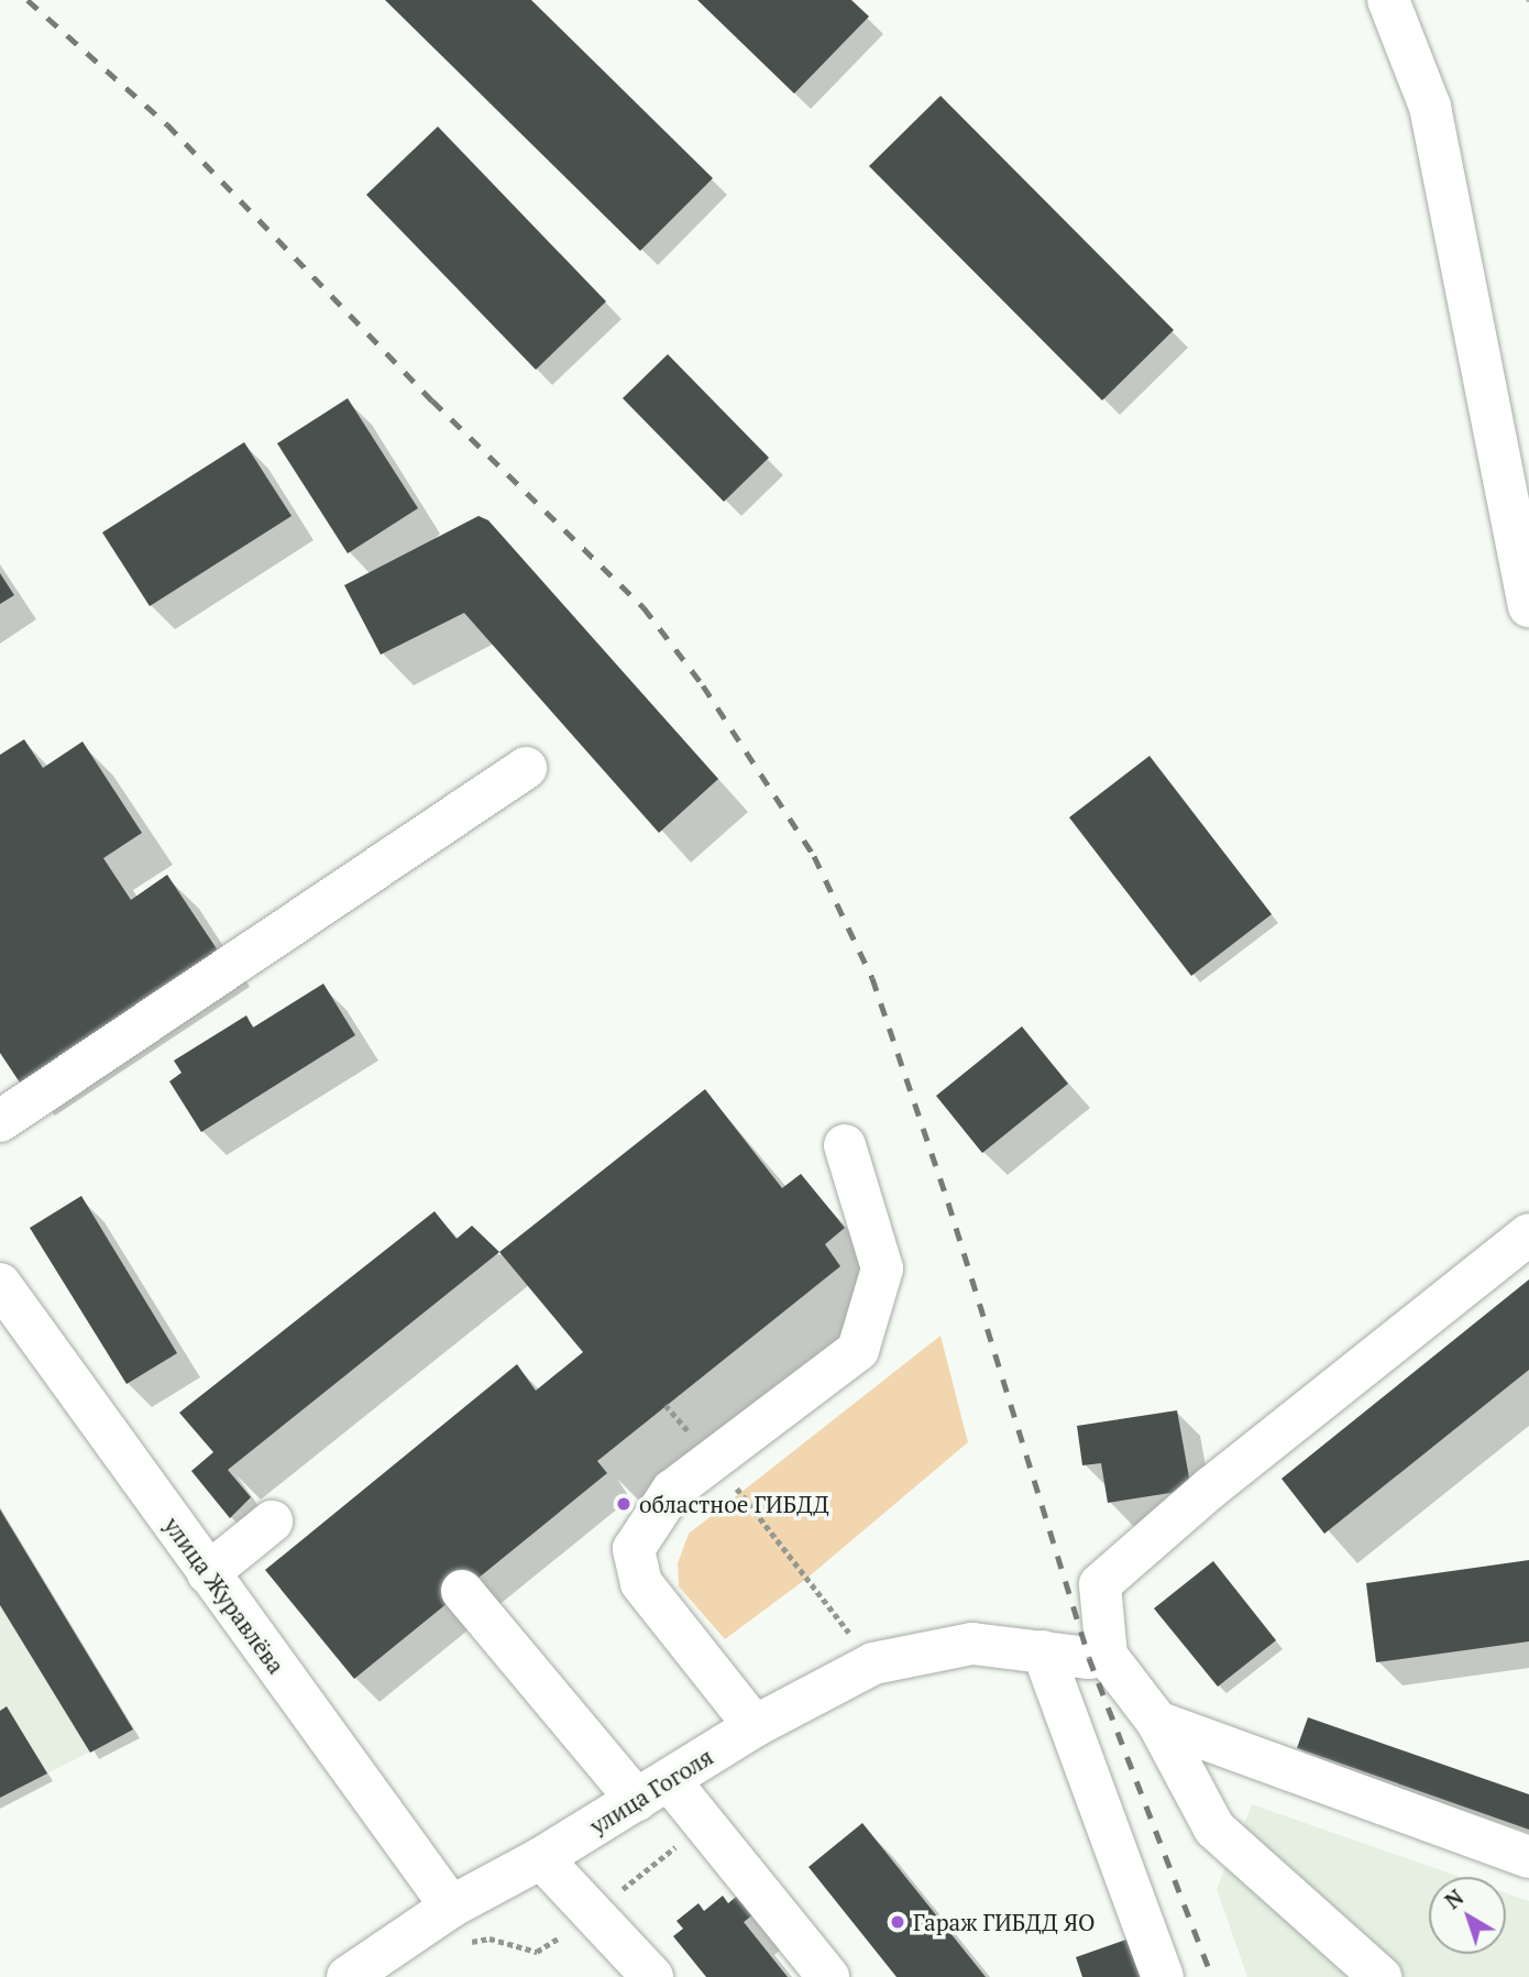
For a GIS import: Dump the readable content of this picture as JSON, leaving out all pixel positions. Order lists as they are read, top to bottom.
{
  "streets": {
    "street": ["улица Журавлёва", "улица Гоголя"]
  },
  "crossings": [
    ["улица Журавлёва", "улица Гоголя"]
  ],
  "places": ["областное ГИБДД", "Гараж ГИБДД ЯО"],
  "north": "top left"
}
